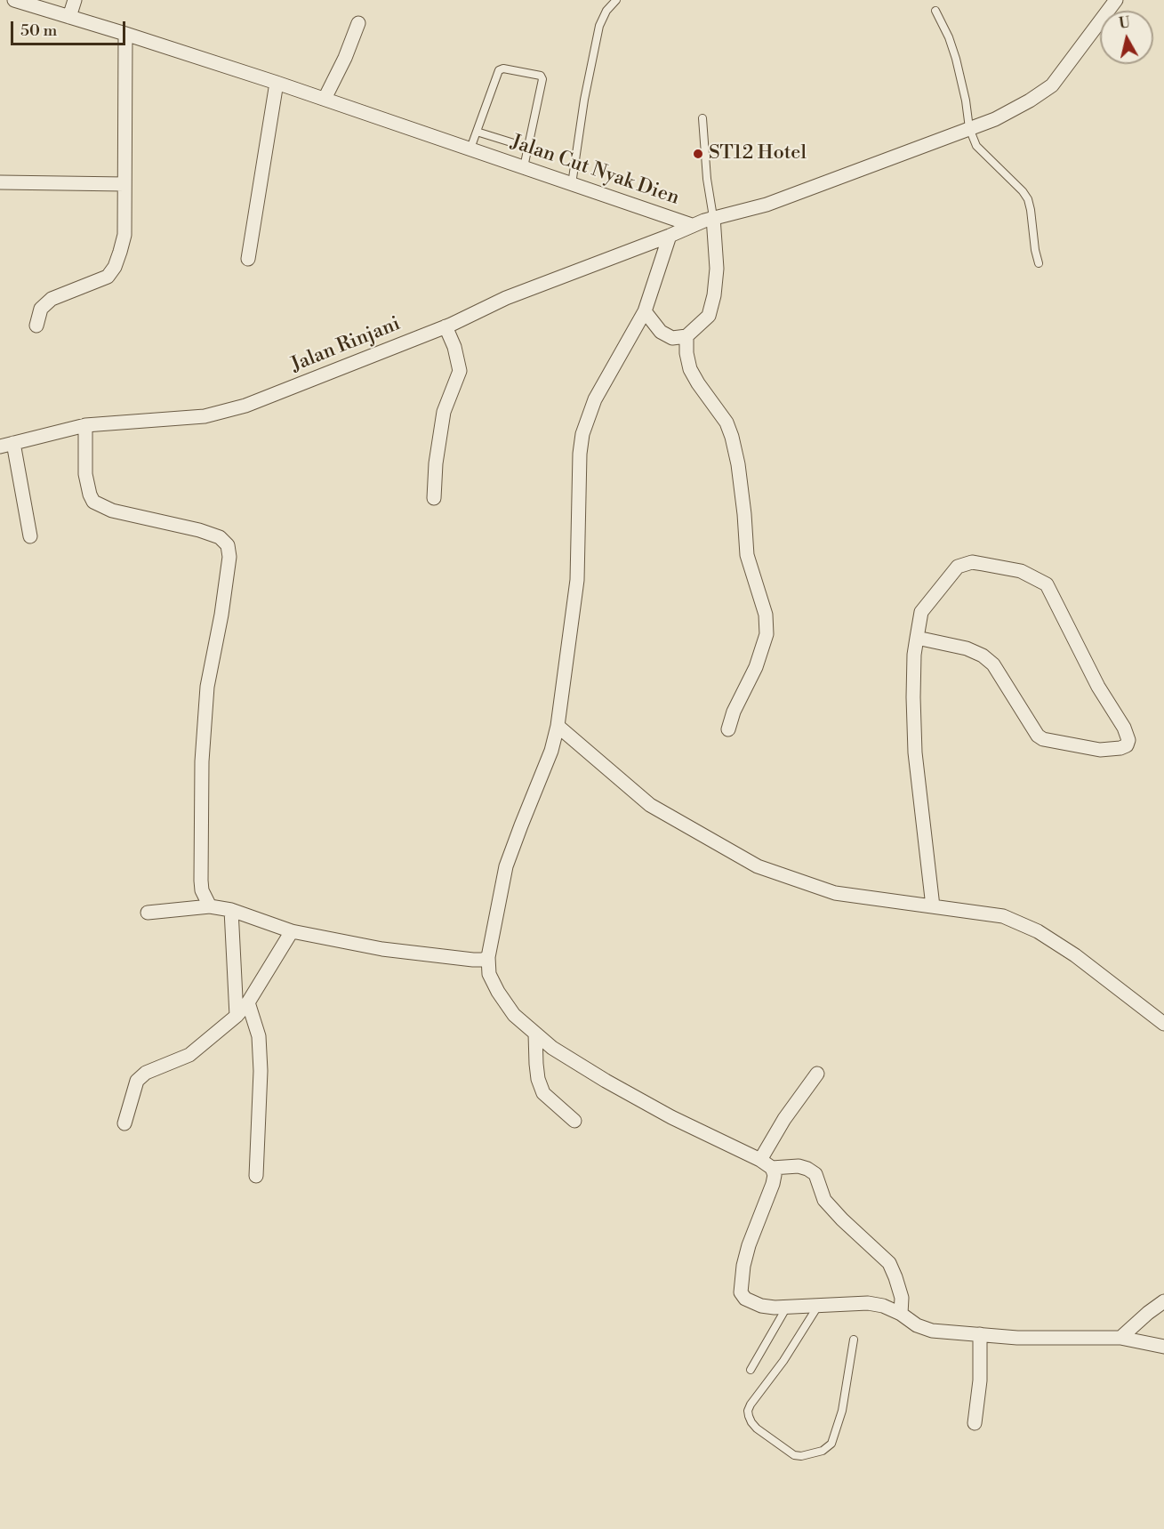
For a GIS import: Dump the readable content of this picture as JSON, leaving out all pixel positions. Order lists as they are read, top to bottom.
{
  "streets": {
    "street": ["Jalan Cut Nyak Dien", "Jalan Rinjani"]
  },
  "crossings": [
    ["Jalan Cut Nyak Dien", "Jalan Rinjani"]
  ],
  "places": ["ST12 Hotel"],
  "scale_bar": "50 m",
  "north": "top"
}
